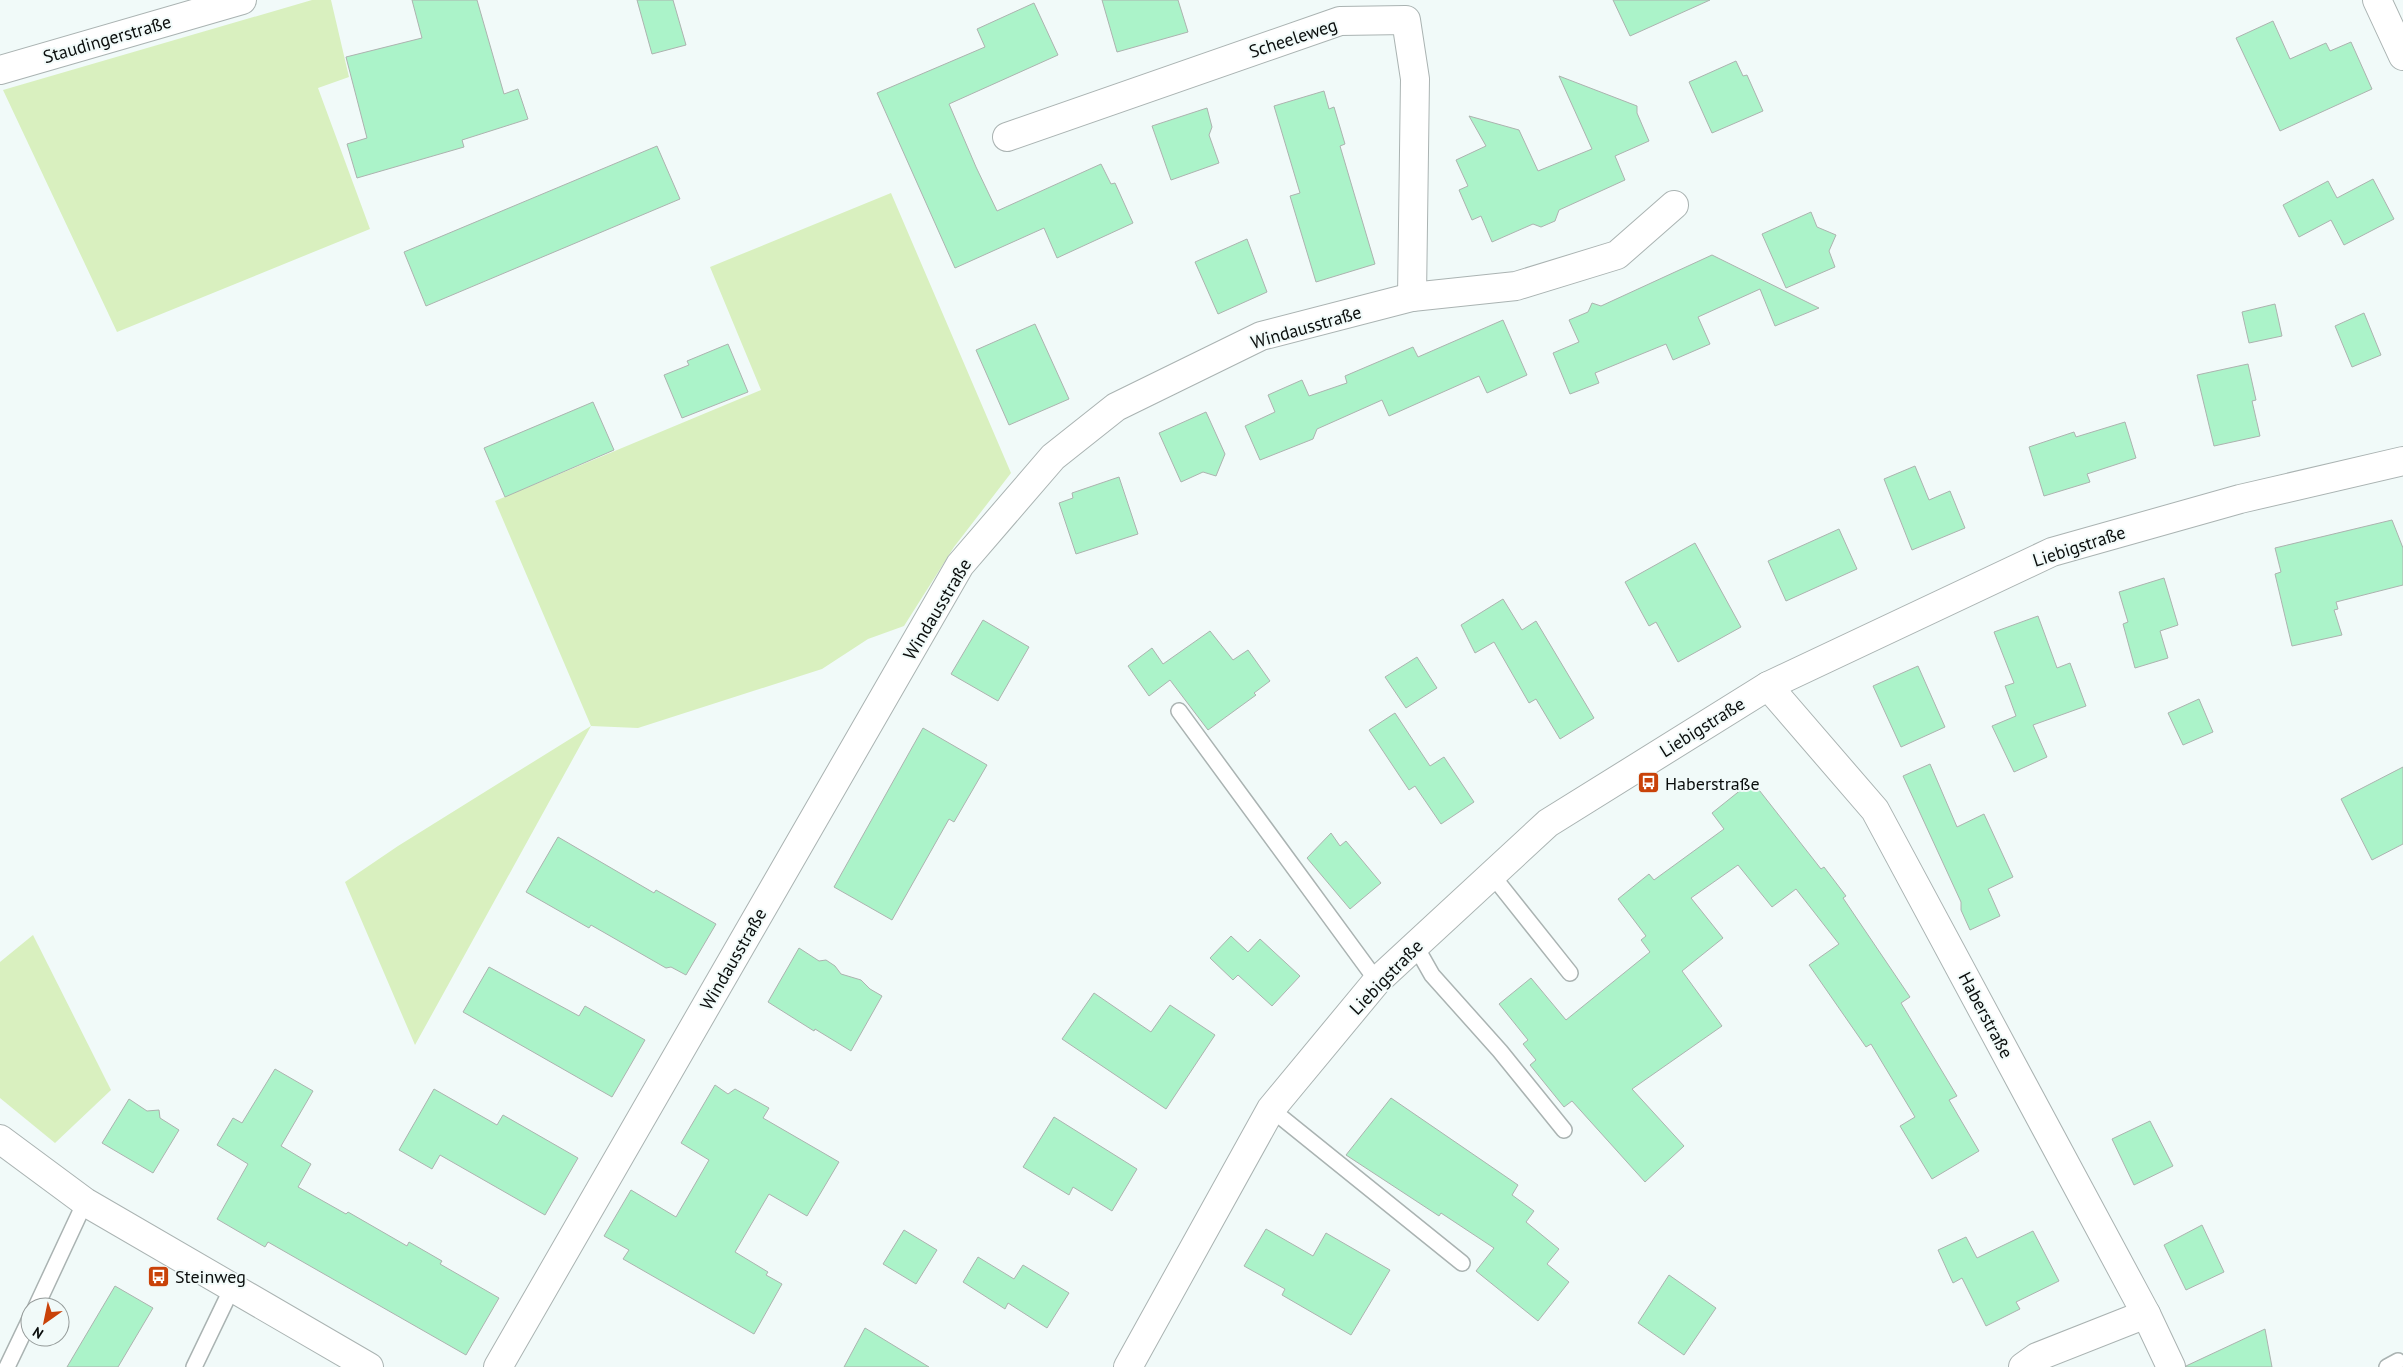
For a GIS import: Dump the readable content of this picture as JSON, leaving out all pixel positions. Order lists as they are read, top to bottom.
{
  "streets": {
    "street": [
      "Scheeleweg",
      "Staudingerstraße",
      "Windausstraße",
      "Liebigstraße",
      "Haberstraße"
    ]
  },
  "crossings": [
    ["Scheeleweg", "Windausstraße"],
    ["Liebigstraße", "Haberstraße"]
  ],
  "places": {
    "bus stop": ["Haberstraße", "Steinweg"]
  },
  "north": "bottom left"
}
